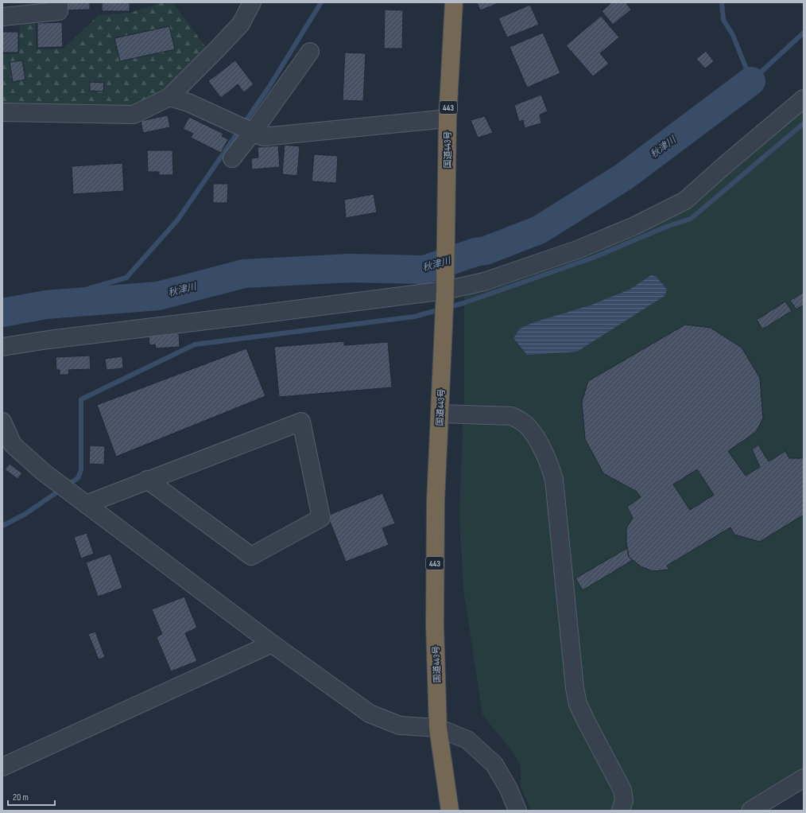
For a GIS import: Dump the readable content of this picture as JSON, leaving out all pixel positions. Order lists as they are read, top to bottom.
{
  "streets": {
    "highway": ["443", "国道443号"]
  },
  "water": ["秋津川"],
  "scale_bar": "20 m"
}
